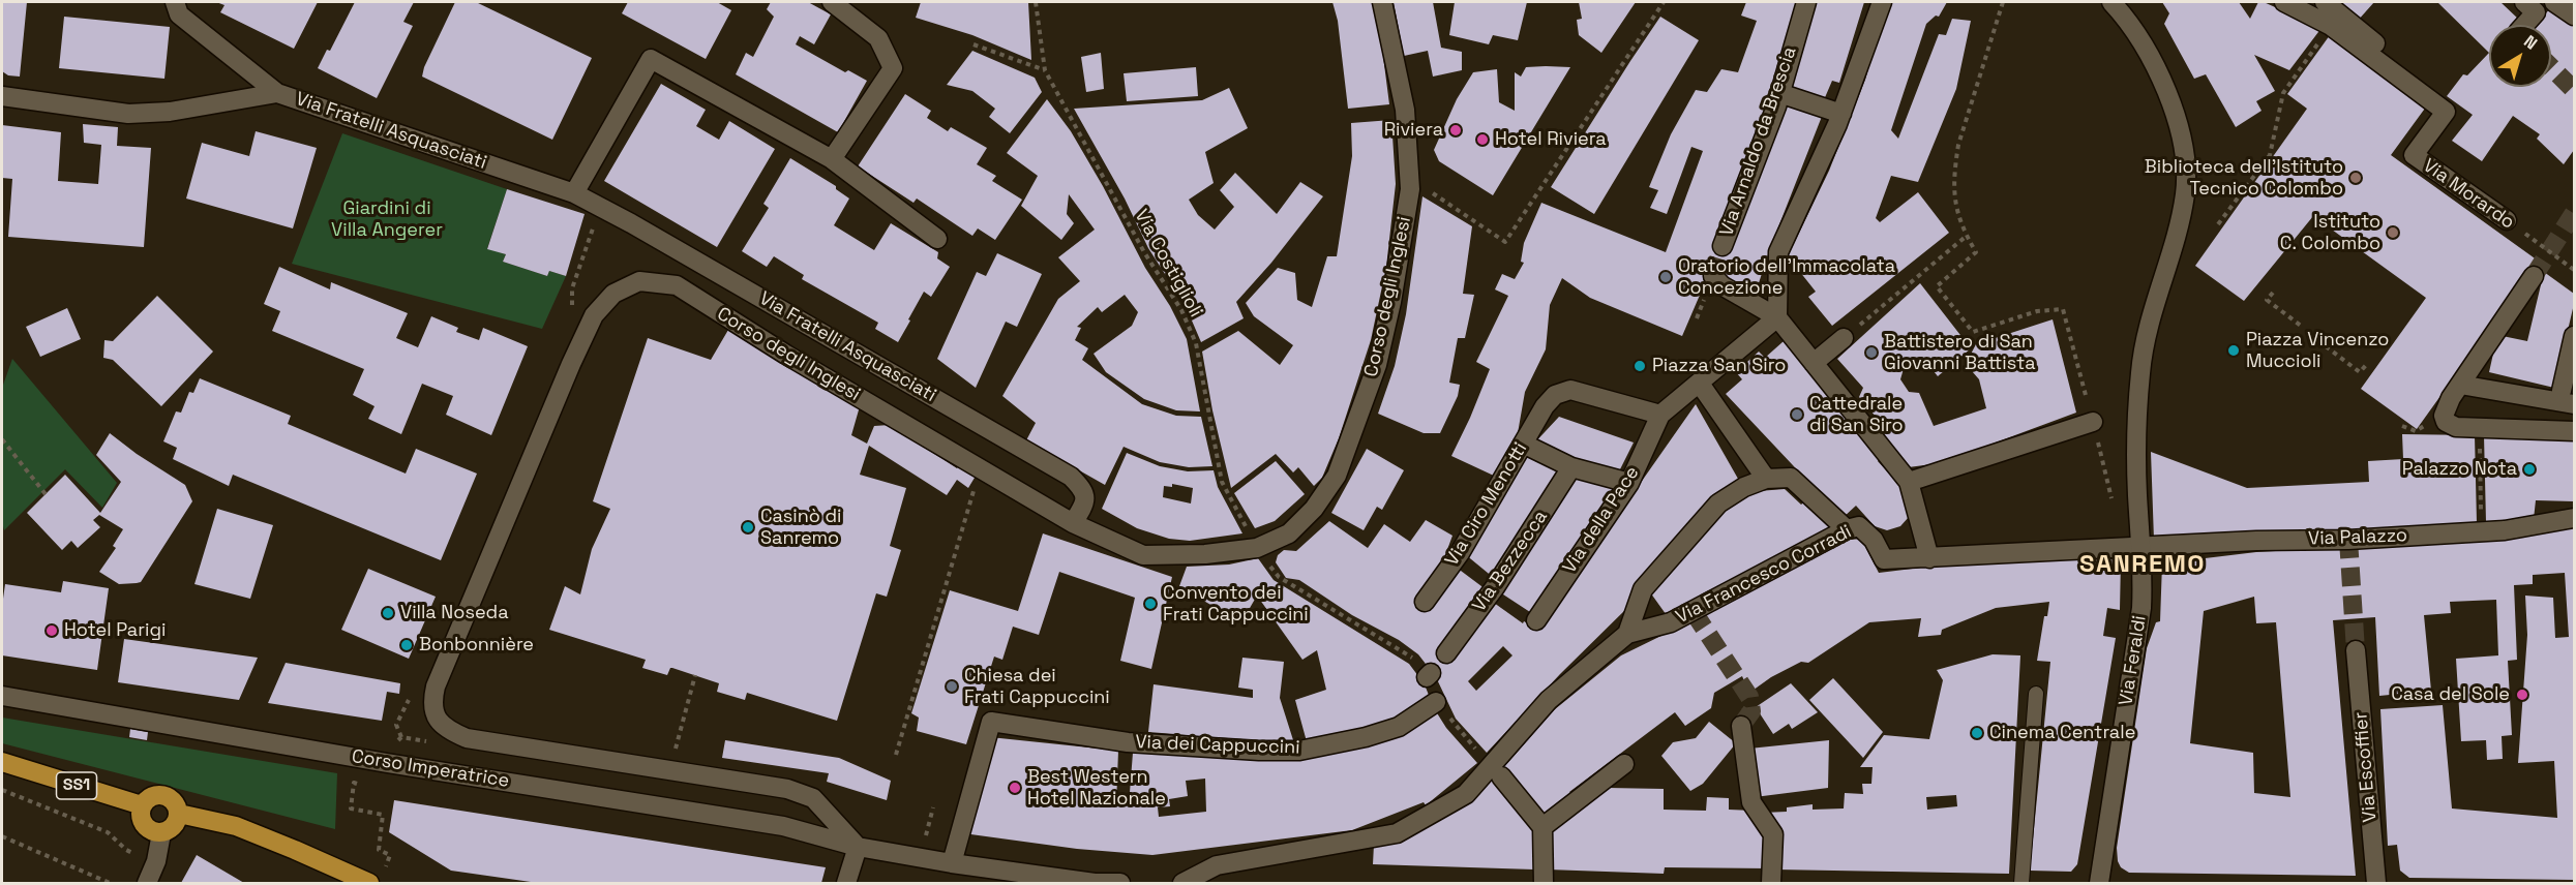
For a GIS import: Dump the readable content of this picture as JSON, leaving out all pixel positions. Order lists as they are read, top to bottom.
{
  "streets": {
    "main road": ["SS1"],
    "street": [
      "Via Fratelli Asquasciati",
      "Via Arnaldo da Brescia",
      "Via Morardo",
      "Corso degli Inglesi",
      "Via Ciro Menotti",
      "Via della Pace",
      "Via Palazzo",
      "Via Bezzecca",
      "Via Francesco Corradi",
      "Via Feraldi",
      "Via dei Cappuccini",
      "Via Escoffier",
      "Corso Imperatrice"
    ],
    "path": ["Via Costiglioli"]
  },
  "crossings": [
    ["Via Fratelli Asquasciati", "Corso degli Inglesi"],
    ["Via Costiglioli", "Corso degli Inglesi"],
    ["Via Ciro Menotti", "Via della Pace"],
    ["Via Palazzo", "Via Francesco Corradi"],
    ["Via Palazzo", "Via Feraldi"],
    ["Via dei Cappuccini", "Corso Imperatrice"]
  ],
  "districts": ["SANREMO"],
  "parks": ["Giardini di Villa Angerer"],
  "places": [
    "Riviera",
    "Hotel Riviera",
    "Biblioteca dell'Istituto Tecnico Colombo",
    "Istituto C. Colombo",
    "Oratorio dell'Immacolata Concezione",
    "Piazza Vincenzo Muccioli",
    "Battistero di San Giovanni Battista",
    "Piazza San Siro",
    "Cattedrale di San Siro",
    "Palazzo Nota",
    "Casinò di Sanremo",
    "Convento dei Frati Cappuccini",
    "Villa Noseda",
    "Hotel Parigi",
    "Bonbonnière",
    "Chiesa dei Frati Cappuccini",
    "Casa del Sole",
    "Cinema Centrale",
    "Best Western Hotel Nazionale"
  ],
  "north": "top right"
}
